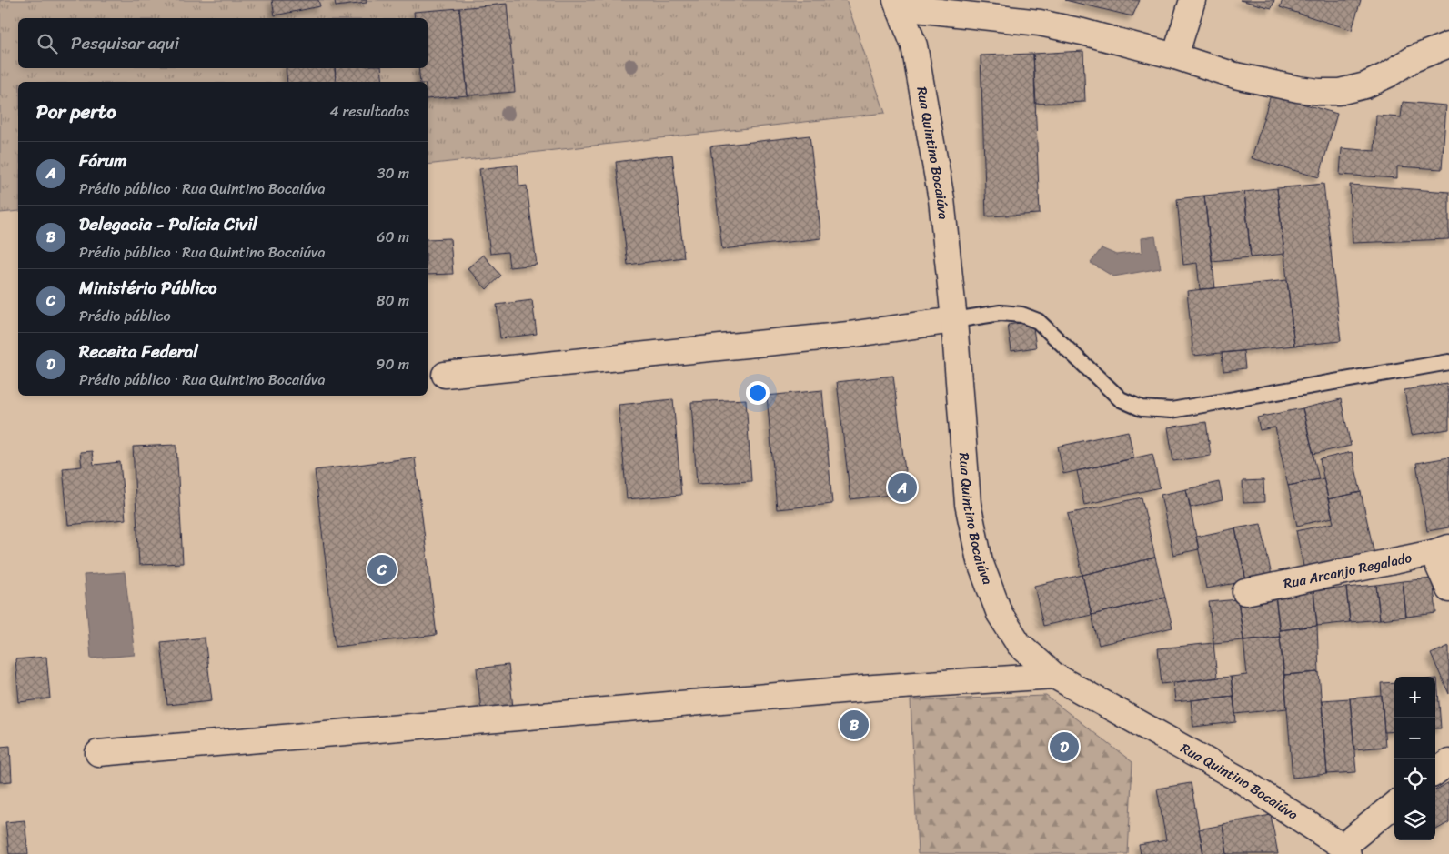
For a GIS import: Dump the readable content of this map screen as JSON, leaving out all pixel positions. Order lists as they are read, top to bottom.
{
  "streets": {
    "street": ["Rua Quintino Bocaiúva", "Rua Arcanjo Regalado"]
  },
  "page": {
    "search": "Pesquisar aqui",
    "heading": ["Por perto", "4 resultados"],
    "list": [
      {
        "mark": "A",
        "name": "Fórum",
        "note": "Prédio público · Rua Quintino Bocaiúva",
        "value": "30 m"
      },
      {
        "mark": "B",
        "name": "Delegacia - Polícia Civil",
        "note": "Prédio público · Rua Quintino Bocaiúva",
        "value": "60 m"
      },
      {
        "mark": "C",
        "name": "Ministério Público",
        "note": "Prédio público",
        "value": "80 m"
      },
      {
        "mark": "D",
        "name": "Receita Federal",
        "note": "Prédio público · Rua Quintino Bocaiúva",
        "value": "90 m"
      }
    ],
    "pins": [
      "A",
      "C",
      "B",
      "D"
    ],
    "map_buttons": ["+", "−"]
  }
}
